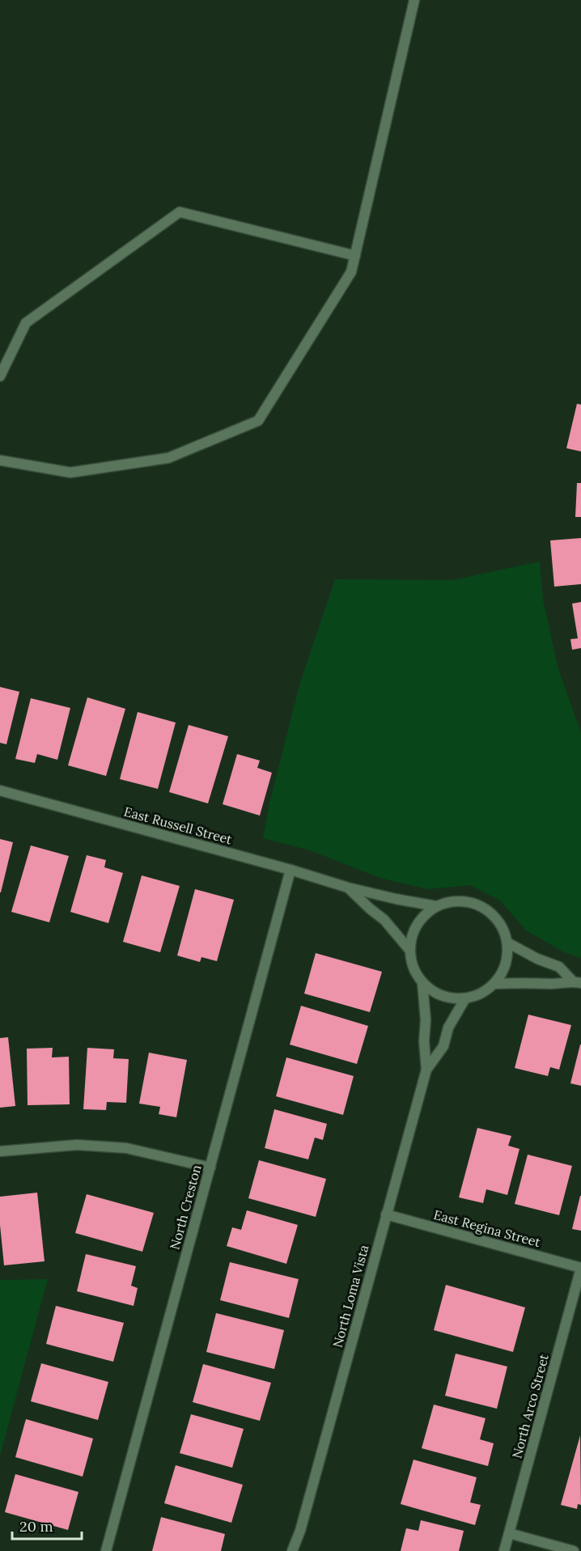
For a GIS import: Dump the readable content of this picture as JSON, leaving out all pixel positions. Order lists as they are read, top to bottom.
{
  "streets": {
    "street": [
      "East Russell Street",
      "North Creston",
      "East Regina Street",
      "North Loma Vista",
      "North Arco Street"
    ]
  },
  "crossings": [
    ["East Russell Street", "North Creston"],
    ["East Russell Street", "North Loma Vista"],
    ["East Regina Street", "North Loma Vista"],
    ["East Regina Street", "North Arco Street"]
  ],
  "scale_bar": "20 m"
}
